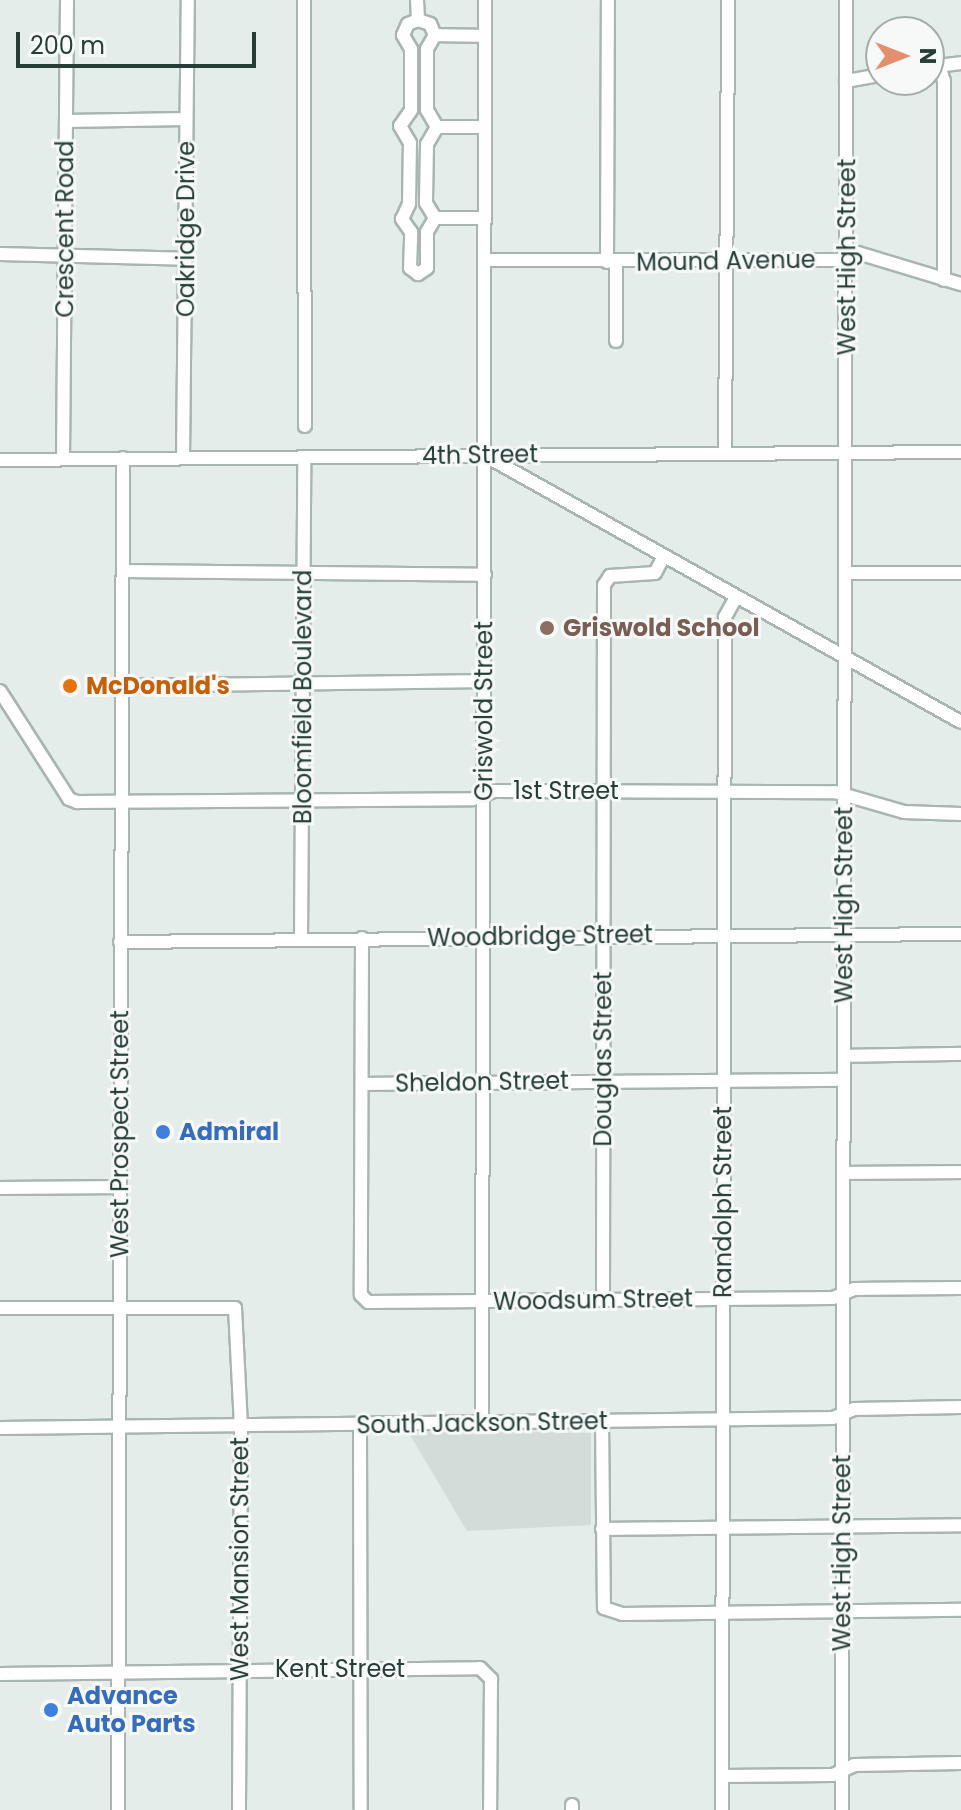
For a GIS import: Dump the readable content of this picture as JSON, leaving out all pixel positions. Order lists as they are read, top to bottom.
{
  "streets": {
    "street": [
      "Crescent Road",
      "Oakridge Drive",
      "West High Street",
      "Mound Avenue",
      "4th Street",
      "Bloomfield Boulevard",
      "Griswold Street",
      "1st Street",
      "Woodbridge Street",
      "Douglas Street",
      "Sheldon Street",
      "West Prospect Street",
      "Randolph Street",
      "Woodsum Street",
      "South Jackson Street",
      "West Mansion Street",
      "Kent Street"
    ]
  },
  "crossings": [
    ["Crescent Road", "4th Street"],
    ["Oakridge Drive", "4th Street"],
    ["West High Street", "Mound Avenue"],
    ["West High Street", "4th Street"],
    ["West High Street", "1st Street"],
    ["West High Street", "Woodbridge Street"],
    ["West High Street", "Sheldon Street"],
    ["West High Street", "Woodsum Street"],
    ["West High Street", "South Jackson Street"],
    ["Mound Avenue", "Griswold Street"],
    ["4th Street", "Bloomfield Boulevard"],
    ["4th Street", "Griswold Street"],
    ["4th Street", "West Prospect Street"],
    ["Bloomfield Boulevard", "1st Street"],
    ["Bloomfield Boulevard", "Woodbridge Street"],
    ["Griswold Street", "1st Street"],
    ["Griswold Street", "Woodbridge Street"],
    ["Griswold Street", "Sheldon Street"],
    ["Griswold Street", "Woodsum Street"],
    ["Griswold Street", "South Jackson Street"],
    ["1st Street", "Douglas Street"],
    ["1st Street", "West Prospect Street"],
    ["1st Street", "Randolph Street"],
    ["Woodbridge Street", "Douglas Street"],
    ["Woodbridge Street", "West Prospect Street"],
    ["Woodbridge Street", "Randolph Street"],
    ["Douglas Street", "Sheldon Street"],
    ["Douglas Street", "Woodsum Street"],
    ["Sheldon Street", "Randolph Street"],
    ["Sheldon Street", "Woodsum Street"],
    ["West Prospect Street", "South Jackson Street"],
    ["West Prospect Street", "West Mansion Street"],
    ["West Prospect Street", "Kent Street"],
    ["Randolph Street", "Woodsum Street"],
    ["Randolph Street", "South Jackson Street"],
    ["South Jackson Street", "West Mansion Street"],
    ["West Mansion Street", "Kent Street"]
  ],
  "places": [
    "Griswold School",
    "McDonald's",
    "Admiral",
    "Advance Auto Parts"
  ],
  "scale_bar": "200 m",
  "north": "right"
}
